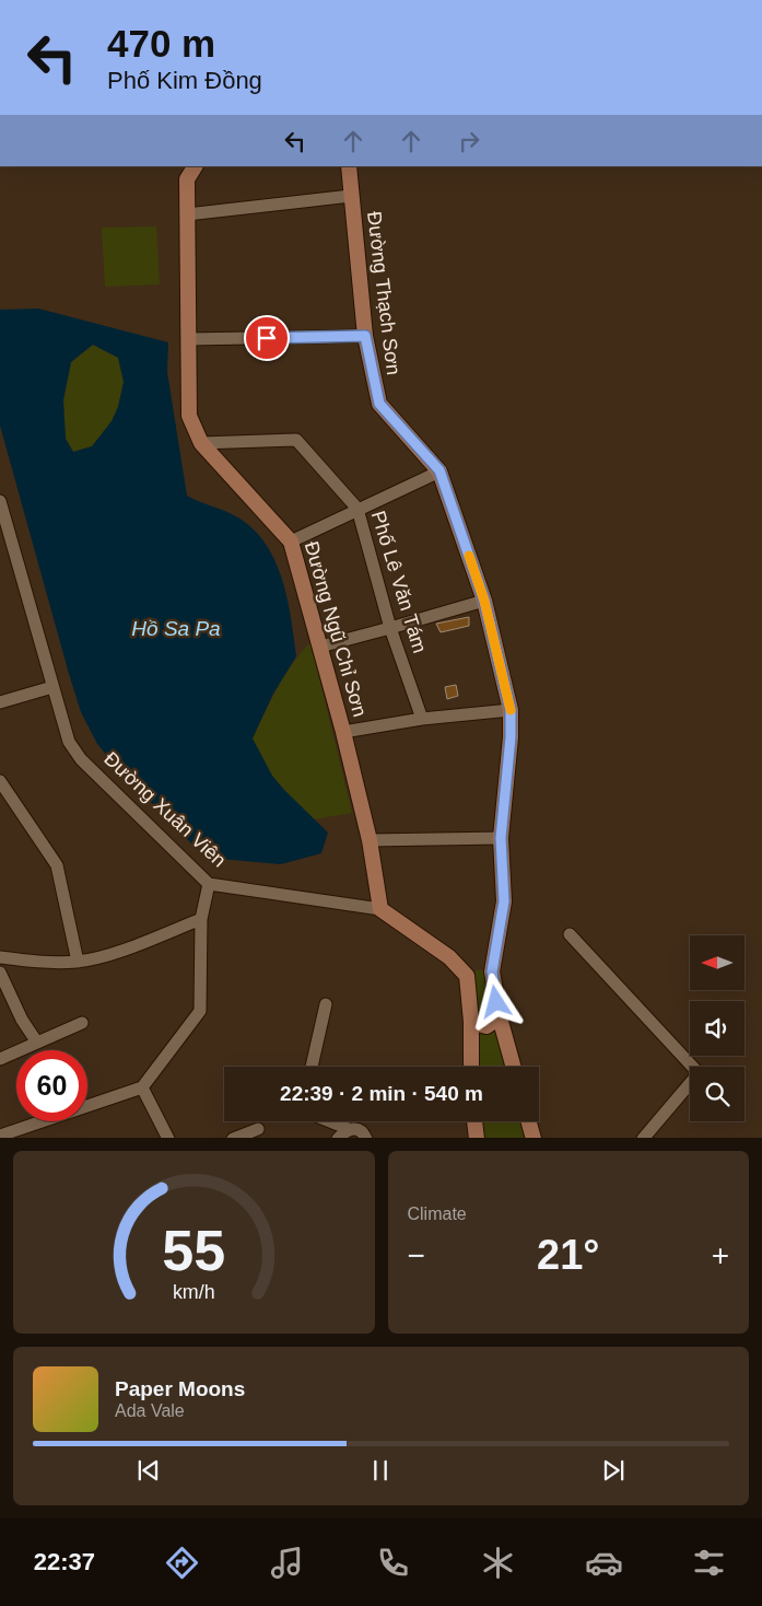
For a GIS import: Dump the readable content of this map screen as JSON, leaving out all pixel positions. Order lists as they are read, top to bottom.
{
  "streets": {
    "main road": ["Đường Thạch Sơn", "Đường Ngũ Chỉ Sơn", "Đường Xuân Viên"],
    "street": ["Phố Lê Văn Tám"]
  },
  "crossings": [
    ["Phố Lê Văn Tám", "Đường Ngũ Chỉ Sơn"],
    ["Đường Ngũ Chỉ Sơn", "Đường Xuân Viên"]
  ],
  "water": ["Hồ Sa Pa"],
  "north": "left",
  "page": {
    "turn": ["470 m", "Phố Kim Đồng"],
    "limit": "60",
    "trip": "22:39 · 2 min · 540 m",
    "tile": "Climate",
    "heat": ["−", "21°", "+"],
    "song": ["Paper Moons", "Ada Vale"],
    "tabs": "22:37",
    "gauge": ["55", "km/h"]
  }
}
